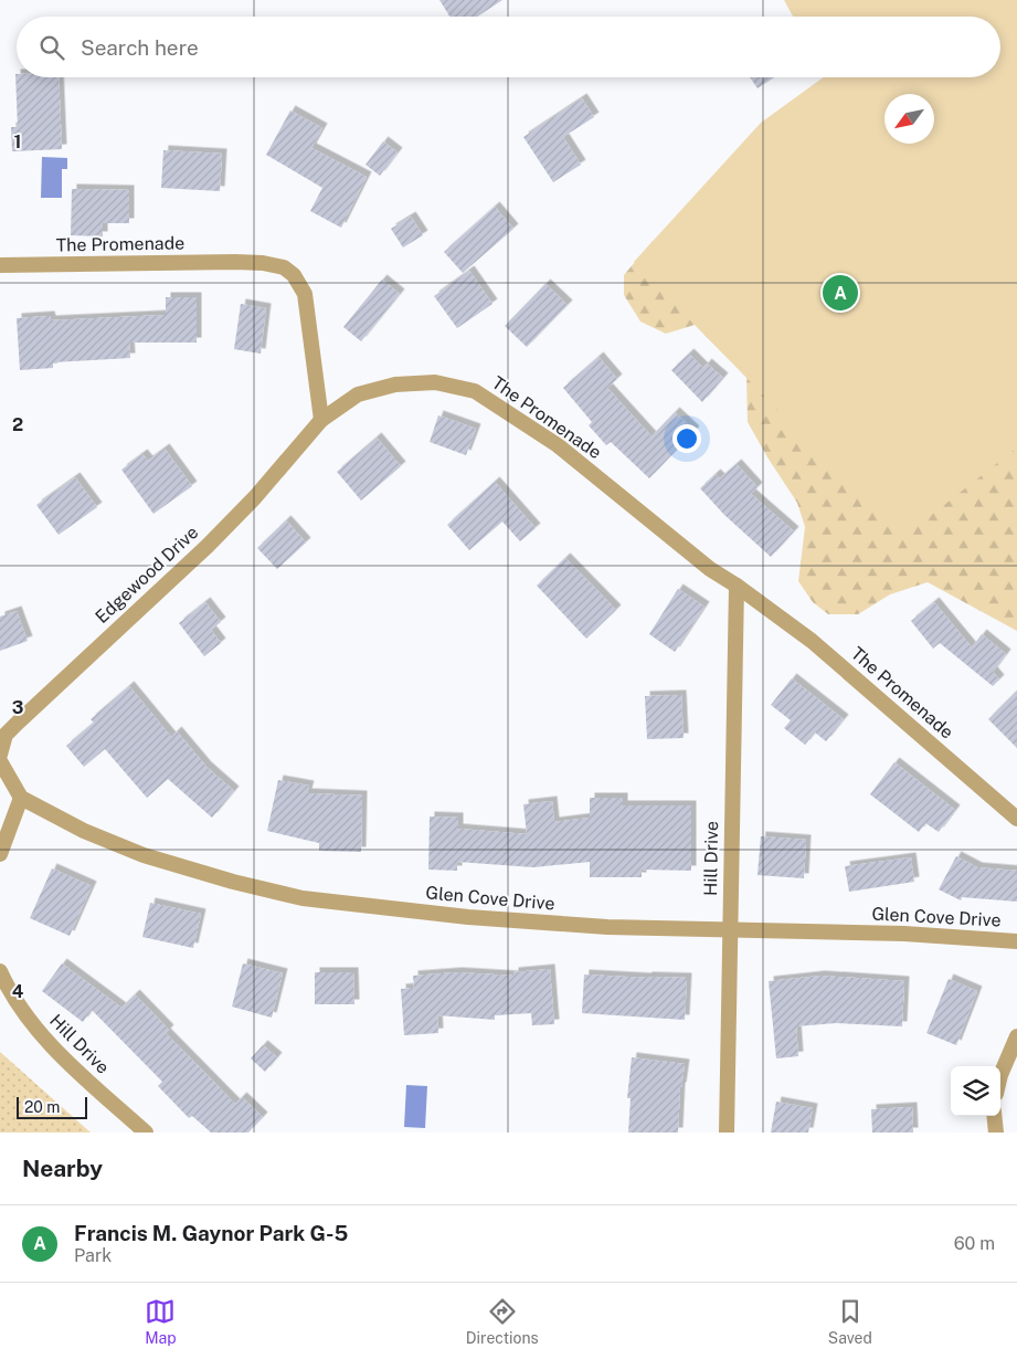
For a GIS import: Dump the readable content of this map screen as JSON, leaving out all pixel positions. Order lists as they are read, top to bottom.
{
  "streets": {
    "street": [
      "The Promenade",
      "Edgewood Drive",
      "Hill Drive",
      "Glen Cove Drive"
    ]
  },
  "crossings": [
    ["The Promenade", "Edgewood Drive"],
    ["The Promenade", "Hill Drive"],
    ["Hill Drive", "Glen Cove Drive"]
  ],
  "scale_bar": "20 m",
  "north": "bottom left",
  "page": {
    "search": "Search here",
    "pins": "A",
    "scale": "20 m",
    "heading": "Nearby",
    "list": [
      {
        "mark": "A",
        "name": "Francis M. Gaynor Park G-5",
        "note": "Park",
        "value": "60 m"
      }
    ],
    "nav": ["Map", "Directions", "Saved"]
  },
  "grid": {
    "rows": [
      "1",
      "2",
      "3",
      "4"
    ]
  }
}
